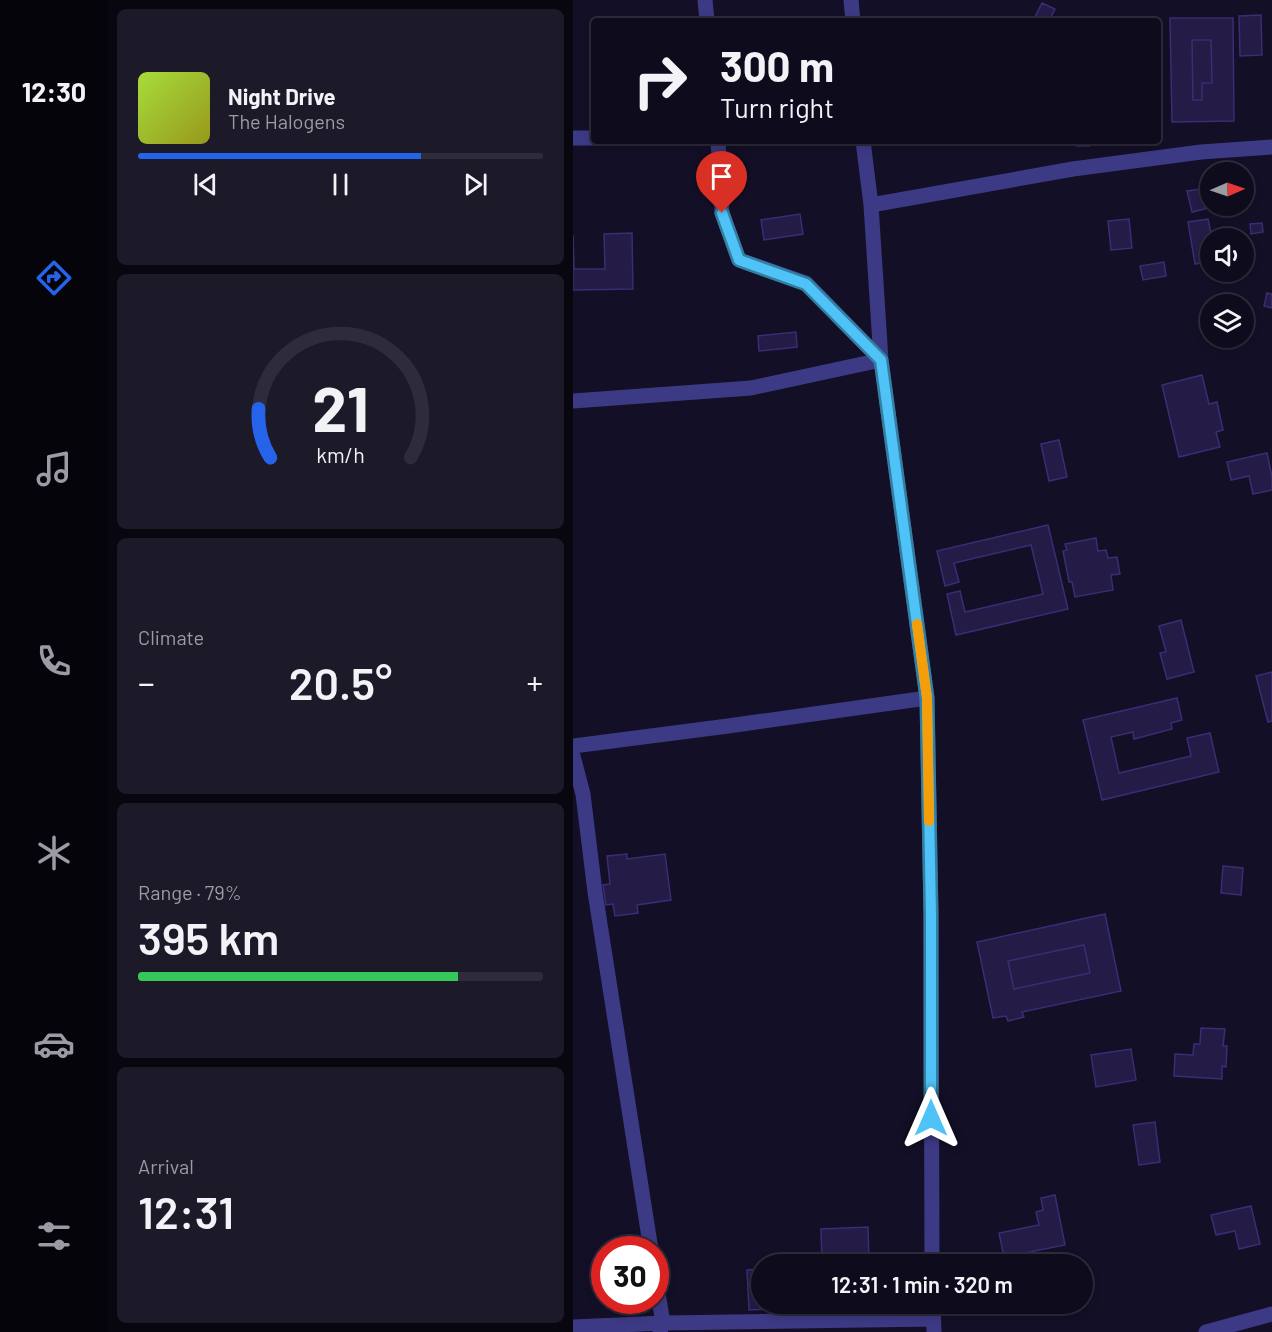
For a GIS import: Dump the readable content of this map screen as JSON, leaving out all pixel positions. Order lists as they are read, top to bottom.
{
  "north": "right",
  "page": {
    "tabs": "12:30",
    "turn": ["300 m", "Turn right"],
    "song": ["Night Drive", "The Halogens"],
    "tile": [
      "Climate",
      ["Range · 79%", "395 km"],
      ["Arrival", "12:31"]
    ],
    "heat": ["−", "20.5°", "+"],
    "limit": "30",
    "trip": "12:31 · 1 min · 320 m",
    "gauge": ["21", "km/h"]
  }
}
